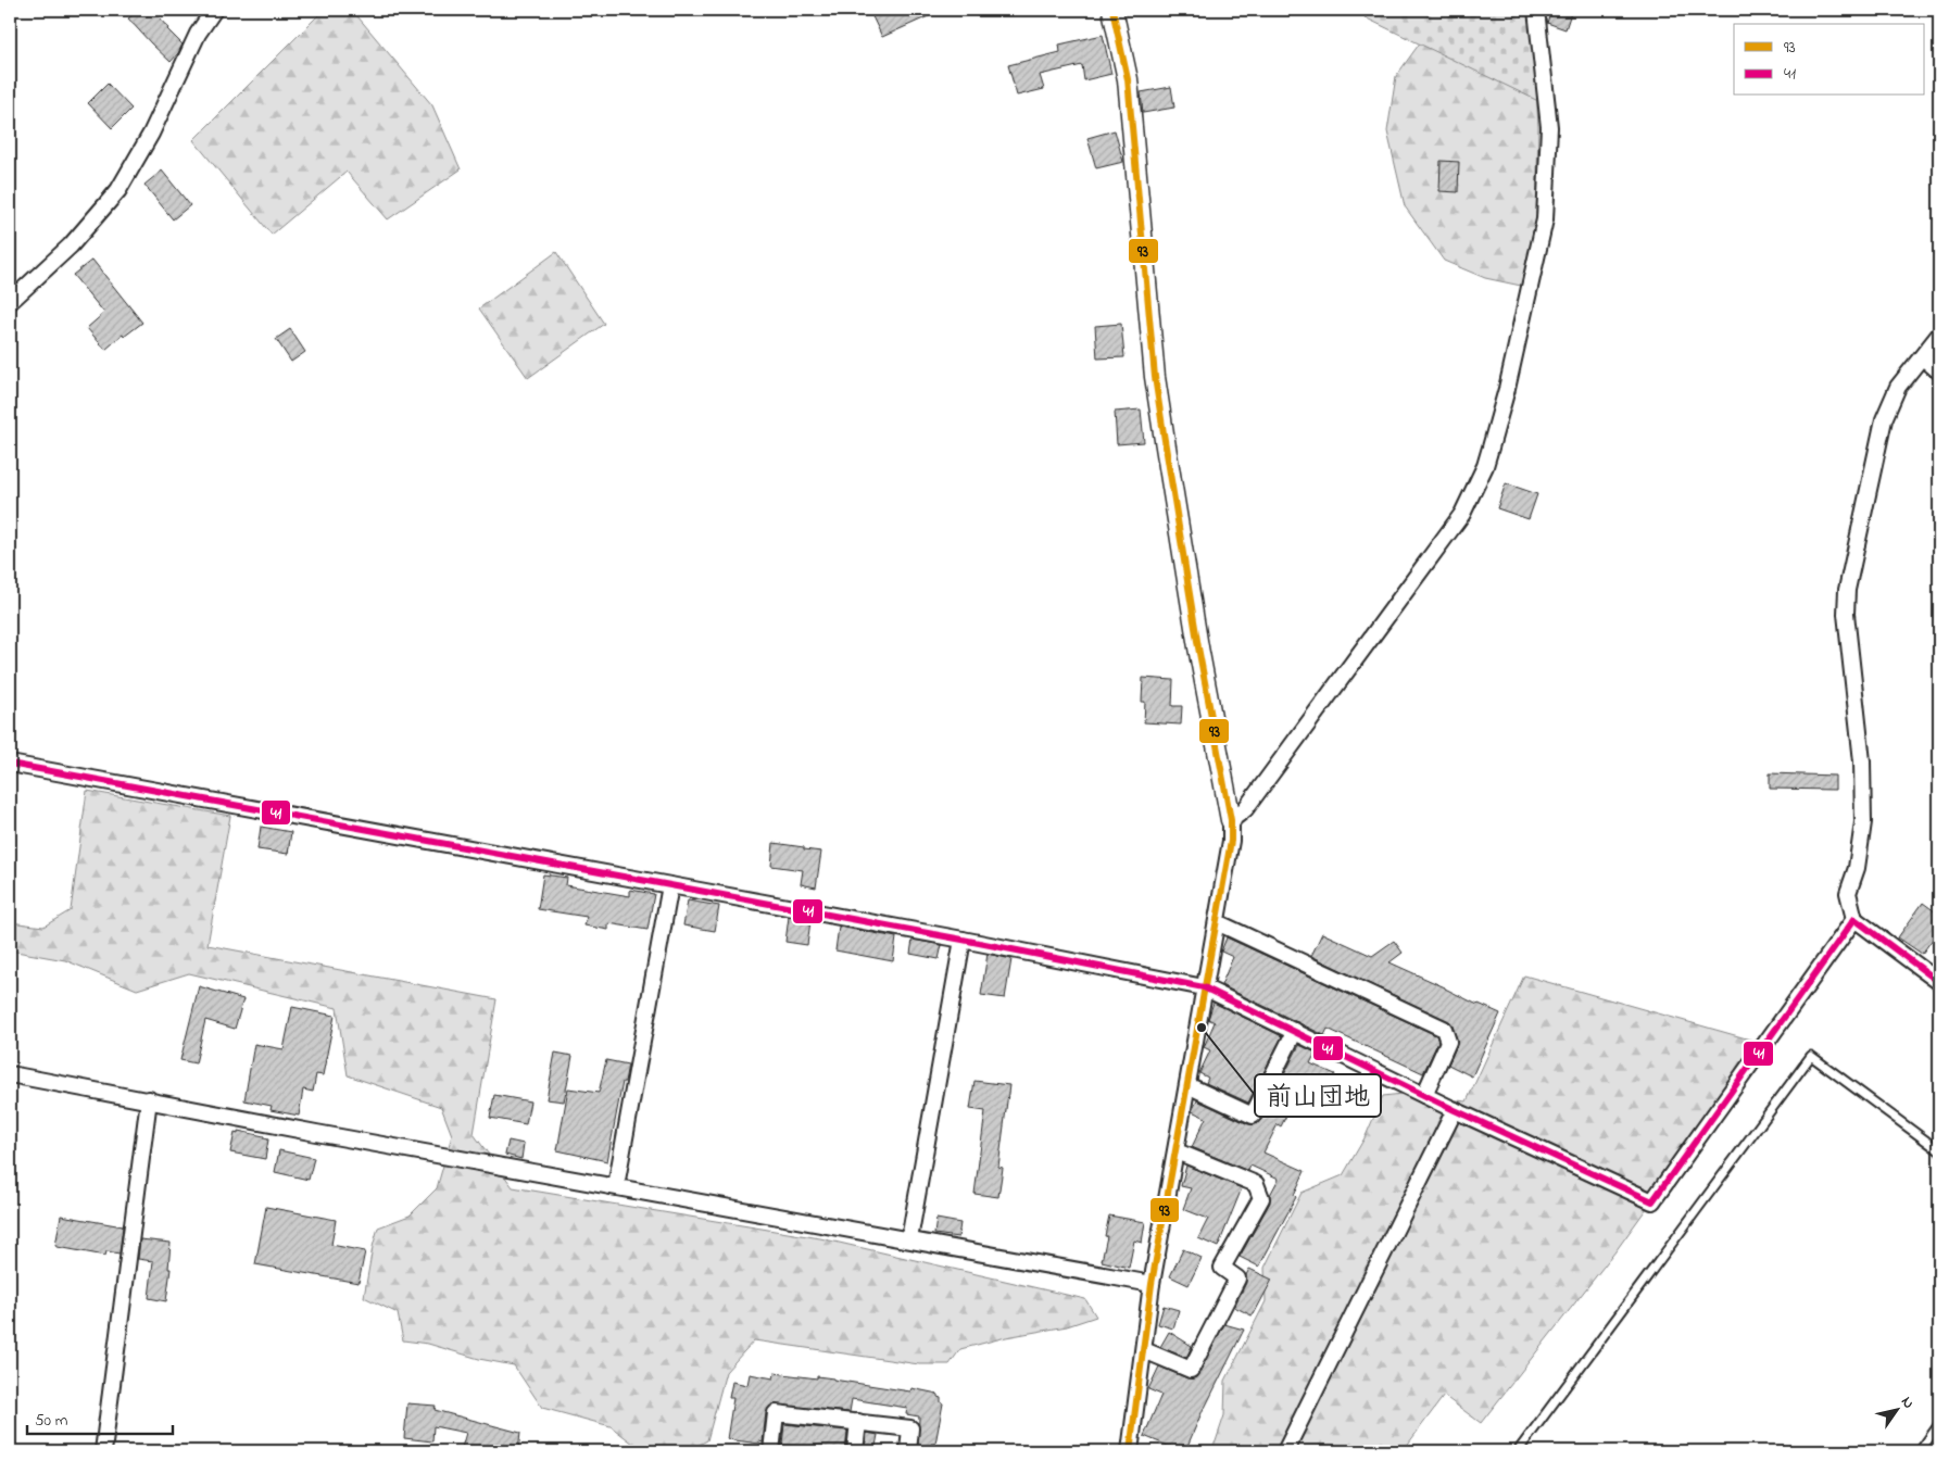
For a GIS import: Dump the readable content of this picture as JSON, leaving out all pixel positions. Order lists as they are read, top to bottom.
{
  "places": ["前山団地"],
  "lines": ["transit line 93", "transit line 41"],
  "legend": ["93", "41"],
  "scale_bar": "50 m",
  "north": "top right"
}
